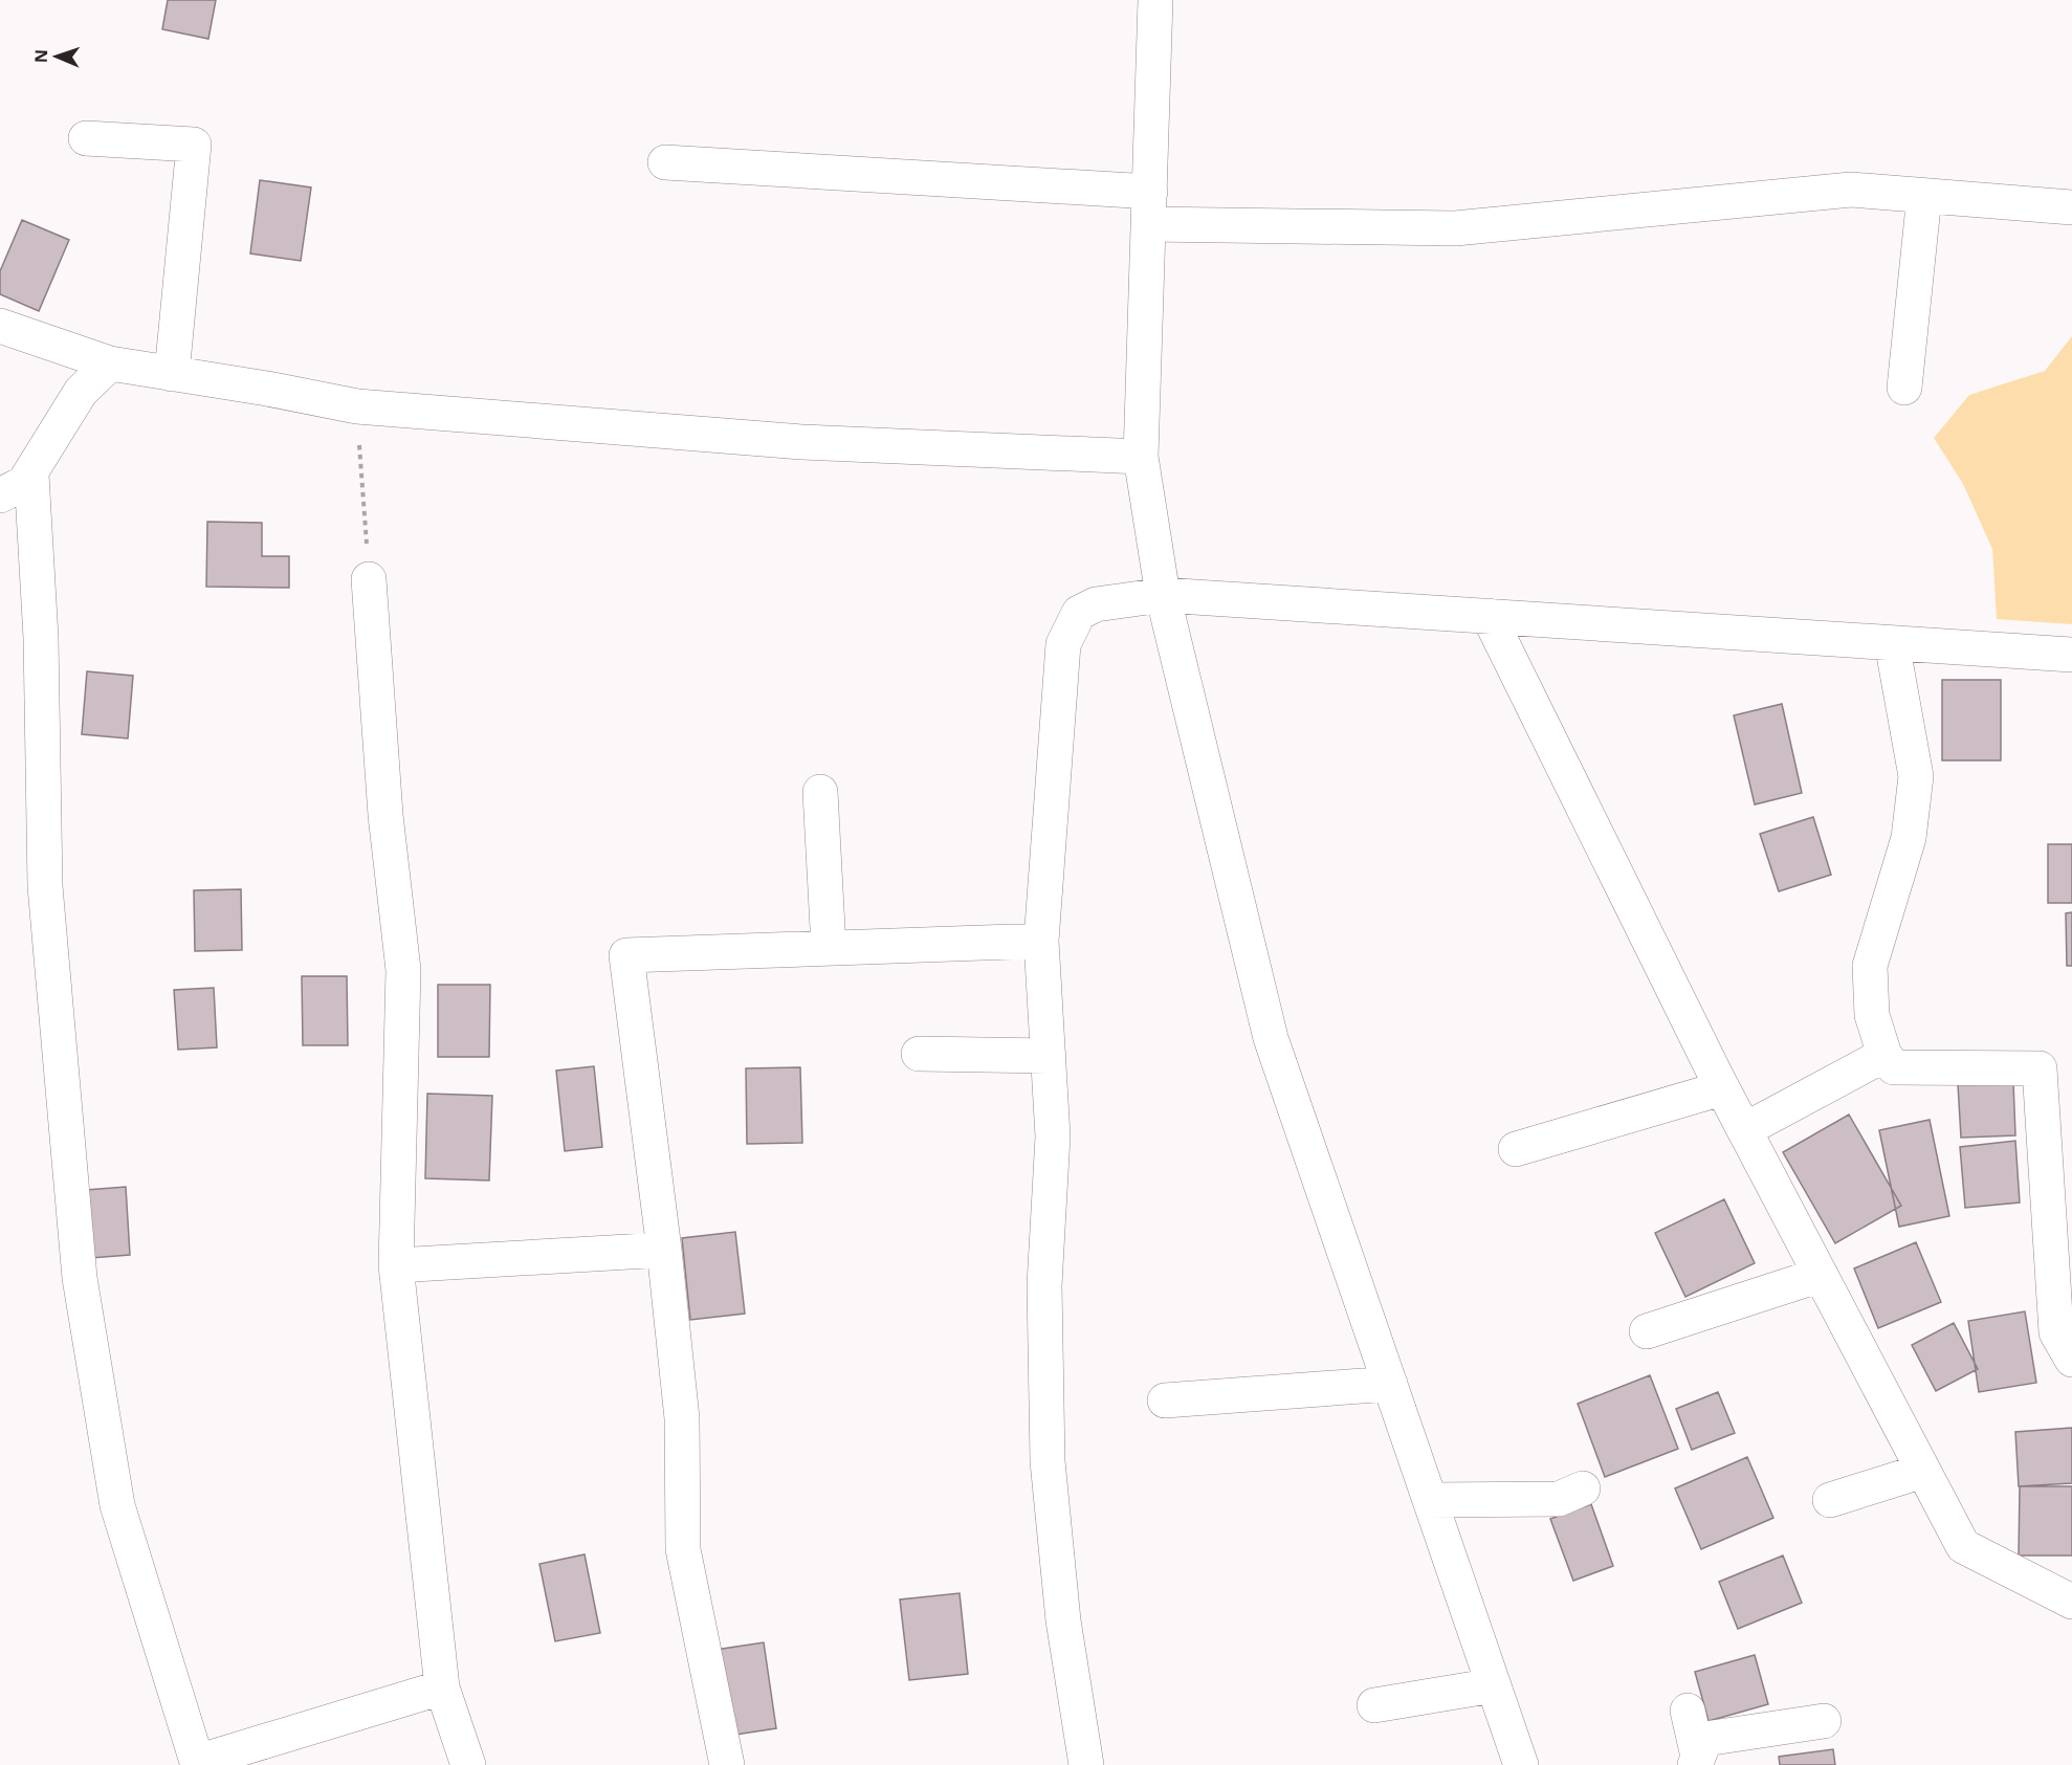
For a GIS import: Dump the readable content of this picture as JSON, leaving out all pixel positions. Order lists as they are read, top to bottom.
{
  "north": "left"
}
